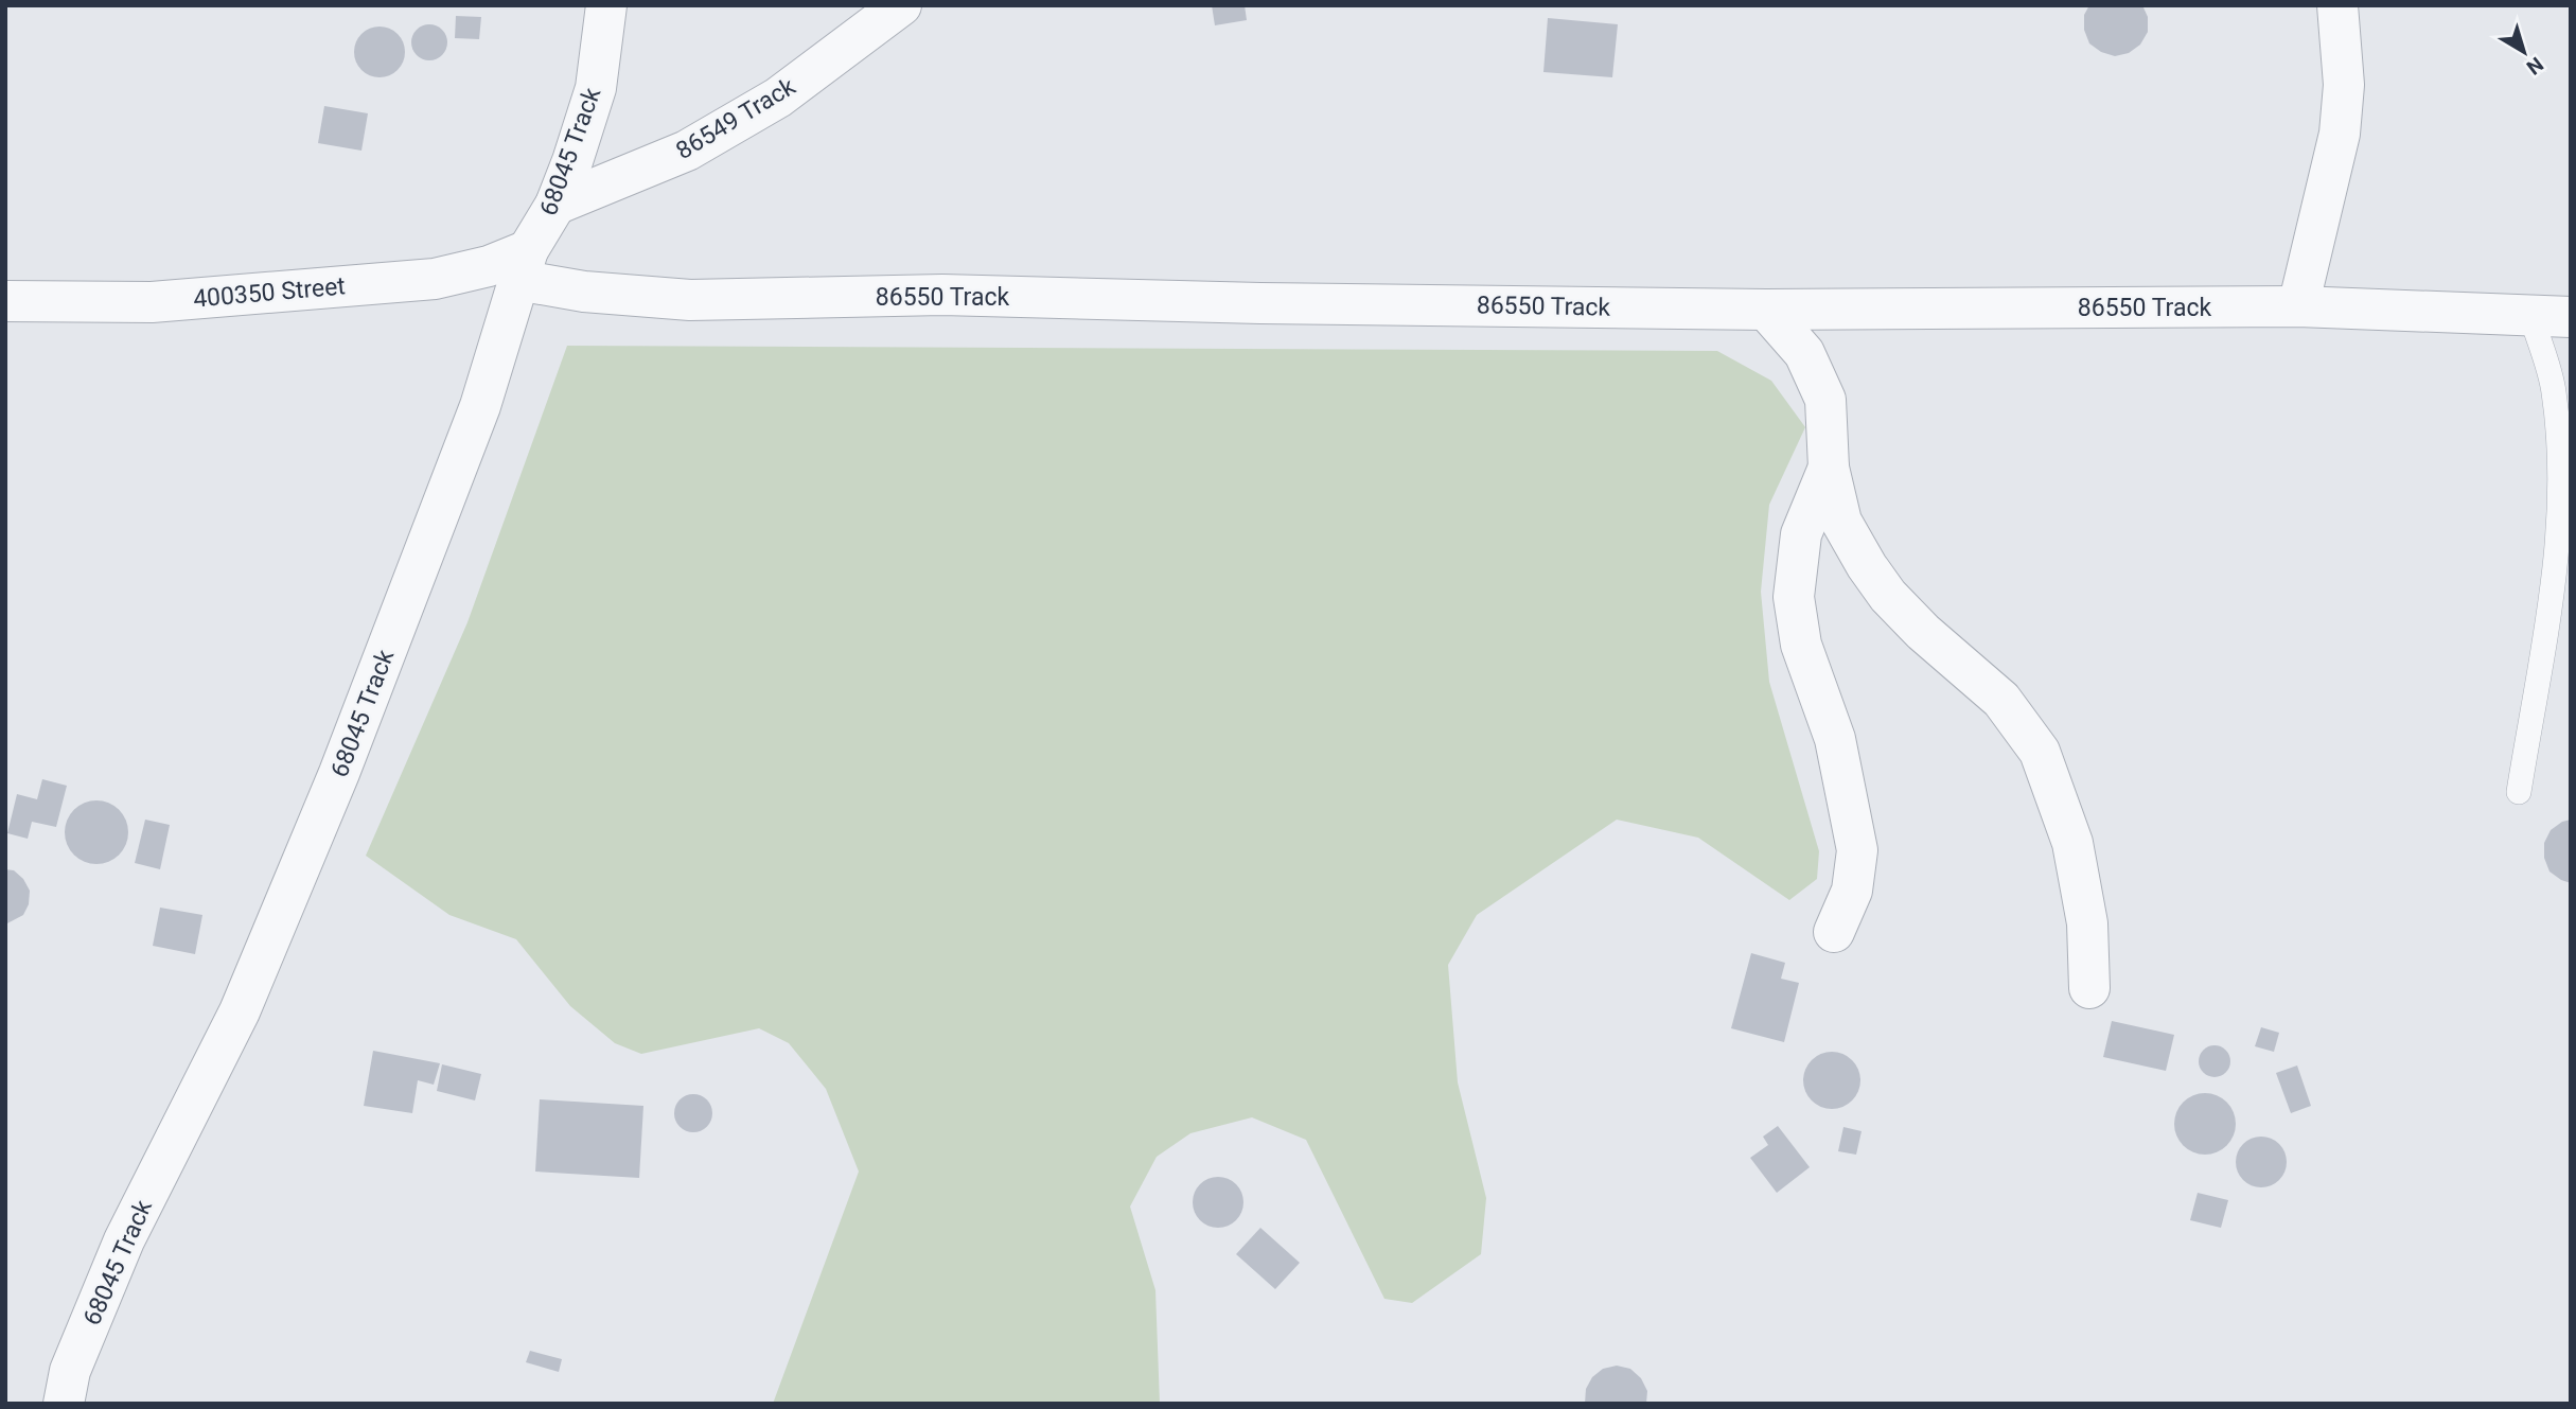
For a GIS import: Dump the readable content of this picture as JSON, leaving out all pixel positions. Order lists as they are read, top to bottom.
{
  "streets": {
    "street": [
      "86549 Track",
      "68045 Track",
      "400350 Street",
      "86550 Track"
    ]
  },
  "crossings": [
    ["86549 Track", "68045 Track"],
    ["68045 Track", "400350 Street"],
    ["68045 Track", "86550 Track"],
    ["400350 Street", "86550 Track"]
  ],
  "north": "bottom right"
}
